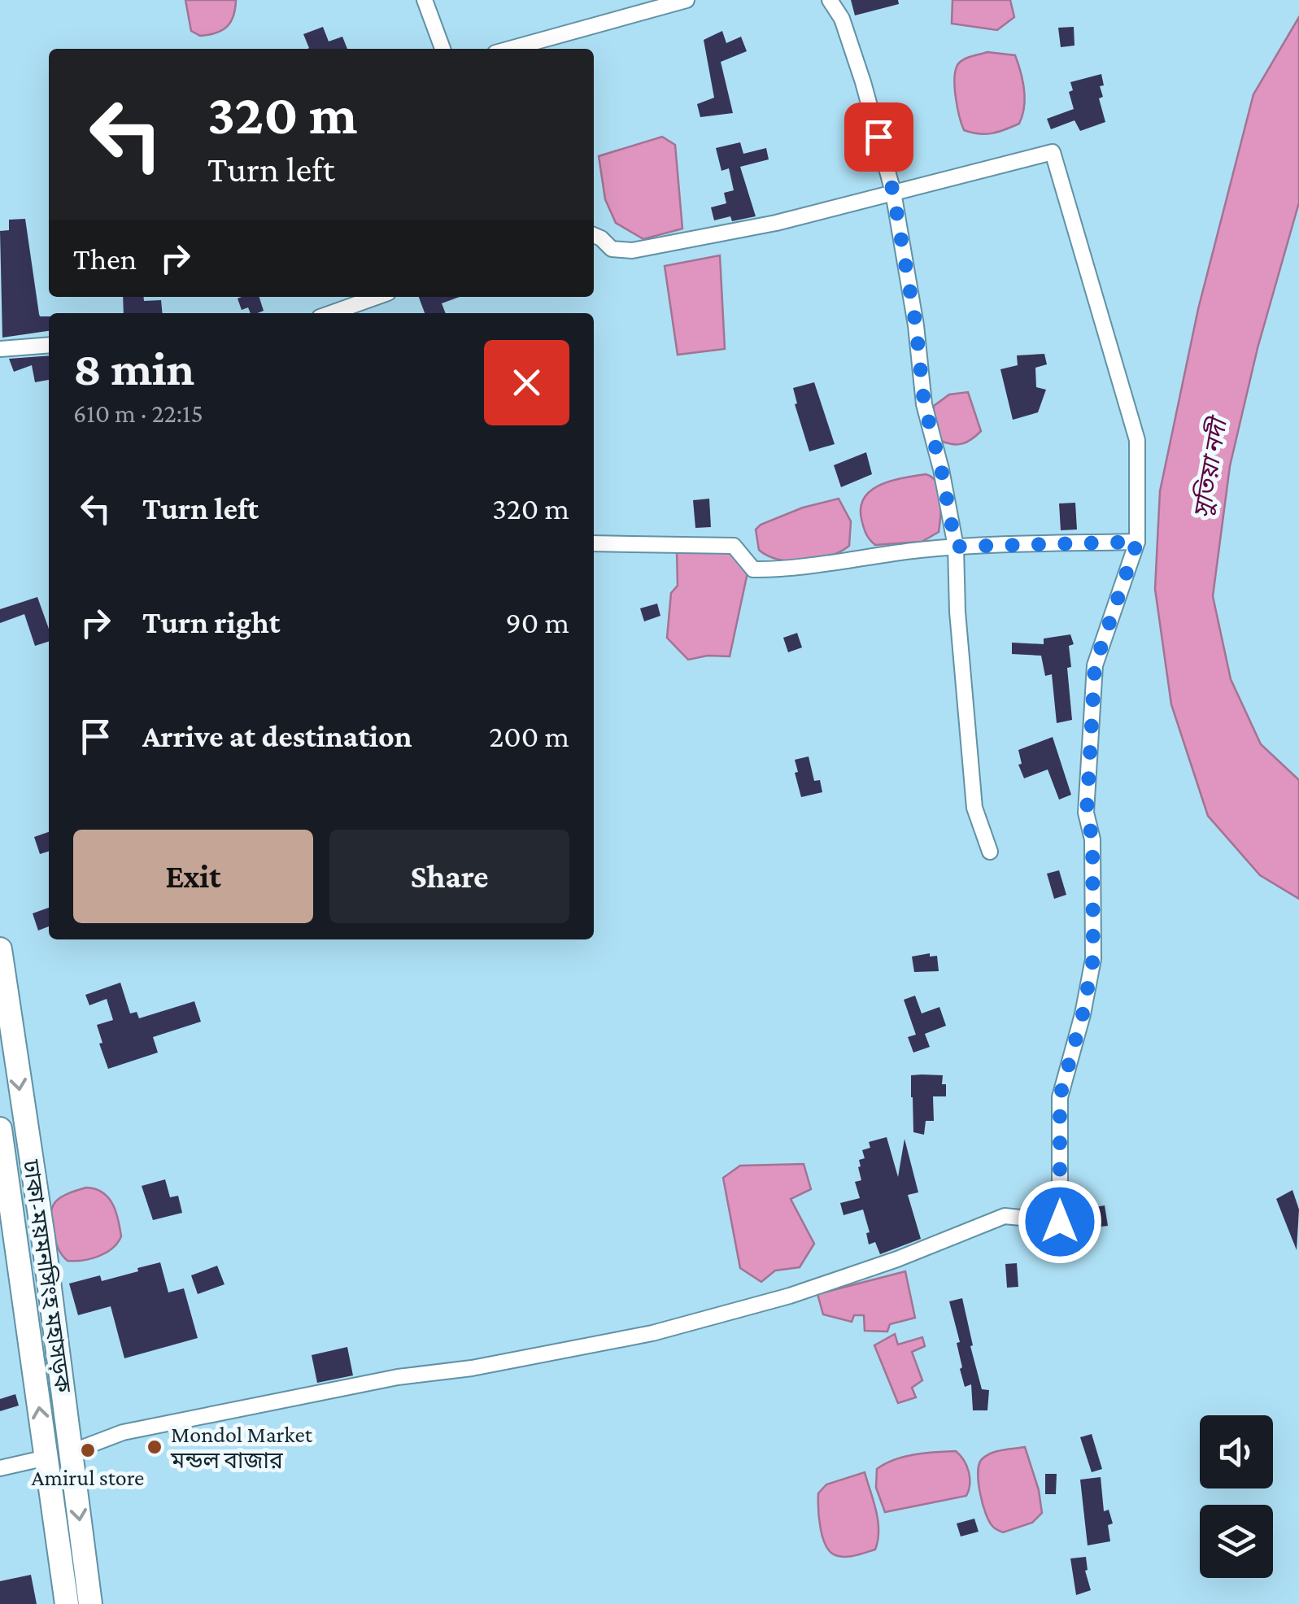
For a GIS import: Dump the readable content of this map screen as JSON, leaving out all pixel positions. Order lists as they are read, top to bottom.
{
  "streets": {
    "highway": ["ঢাকা-ময়মনসিংহ মহাসড়ক"]
  },
  "water": ["সুতিয়া নদী"],
  "places": ["Mondol Market মন্ডল বাজার", "Amirul store"],
  "page": {
    "turn": ["320 m", "Turn left"],
    "then": "Then",
    "heading": ["8 min", "610 m · 22:15"],
    "list": [
      {
        "name": "Turn left",
        "value": "320 m"
      },
      {
        "name": "Turn right",
        "value": "90 m"
      },
      {
        "name": "Arrive at destination",
        "value": "200 m"
      }
    ],
    "buttons": ["Exit", "Share"]
  }
}
